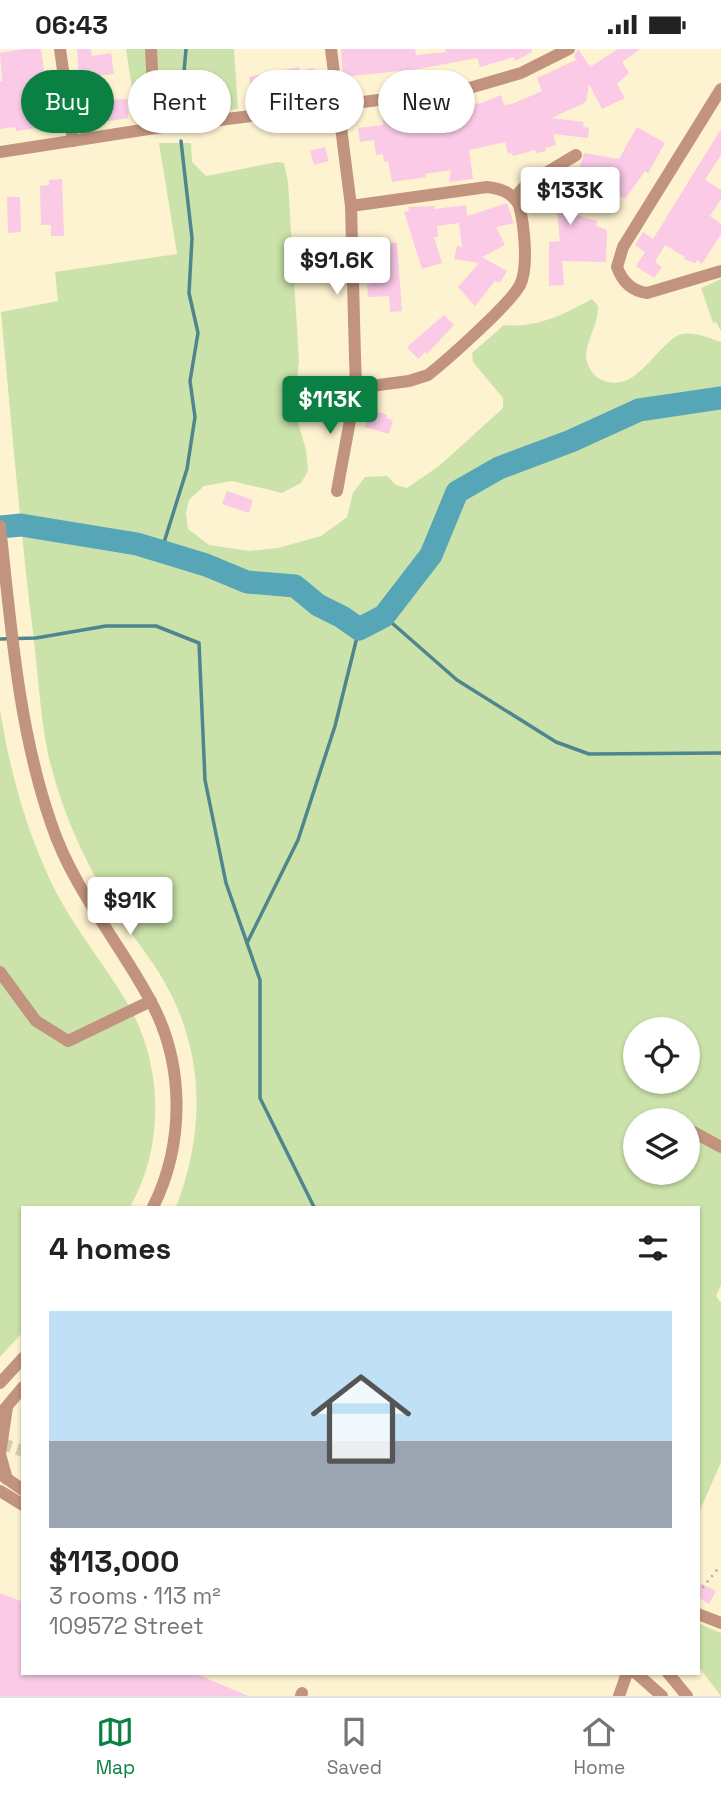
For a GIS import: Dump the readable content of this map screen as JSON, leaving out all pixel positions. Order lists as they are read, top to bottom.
{
  "page": {
    "status": "06:43",
    "chip": [
      "Buy",
      "Rent",
      "Filters",
      "New"
    ],
    "price": [
      "$133K",
      "$91.6K",
      "$113K",
      "$91K"
    ],
    "heading": "4 homes",
    "list": [
      {
        "name": "$113,000",
        "note": "3 rooms · 113 m² · 109572 Street"
      }
    ],
    "tabs": ["Map", "Saved", "Home"]
  }
}
